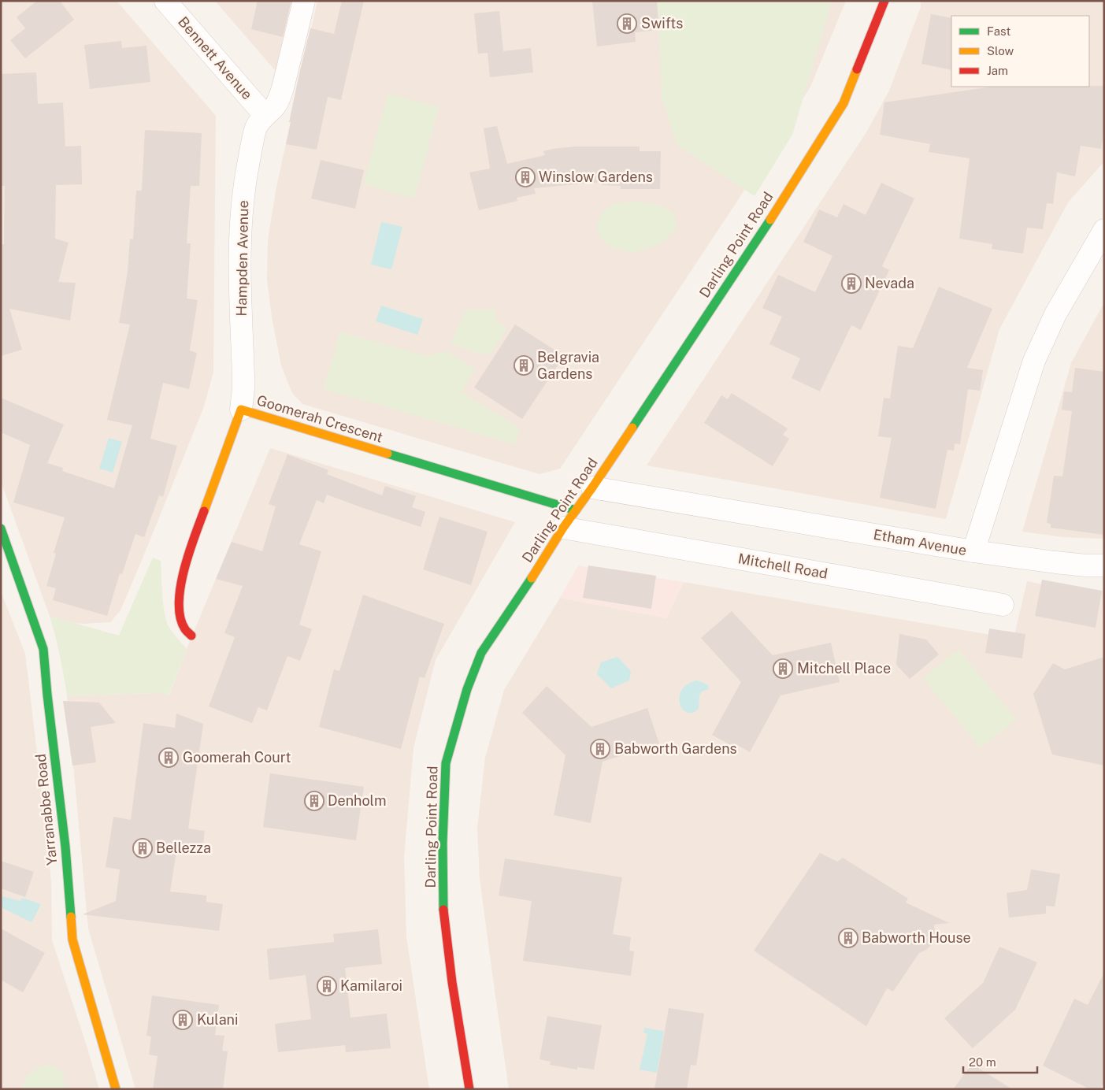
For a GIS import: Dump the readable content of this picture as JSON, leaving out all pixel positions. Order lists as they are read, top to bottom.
{
  "streets": {
    "street": [
      "Bennett Avenue",
      "Darling Point Road",
      "Hampden Avenue",
      "Goomerah Crescent",
      "Etham Avenue",
      "Mitchell Road",
      "Yarranabbe Road"
    ]
  },
  "crossings": [
    ["Bennett Avenue", "Hampden Avenue"],
    ["Darling Point Road", "Goomerah Crescent"],
    ["Darling Point Road", "Etham Avenue"],
    ["Darling Point Road", "Mitchell Road"],
    ["Hampden Avenue", "Goomerah Crescent"],
    ["Goomerah Crescent", "Mitchell Road"]
  ],
  "places": {
    "building": [
      "Swifts",
      "Winslow Gardens",
      "Nevada",
      "Belgravia Gardens",
      "Mitchell Place",
      "Babworth Gardens",
      "Goomerah Court",
      "Denholm",
      "Bellezza",
      "Babworth House",
      "Kamilaroi",
      "Kulani"
    ]
  },
  "legend": ["Fast", "Slow", "Jam"],
  "scale_bar": "20 m"
}
